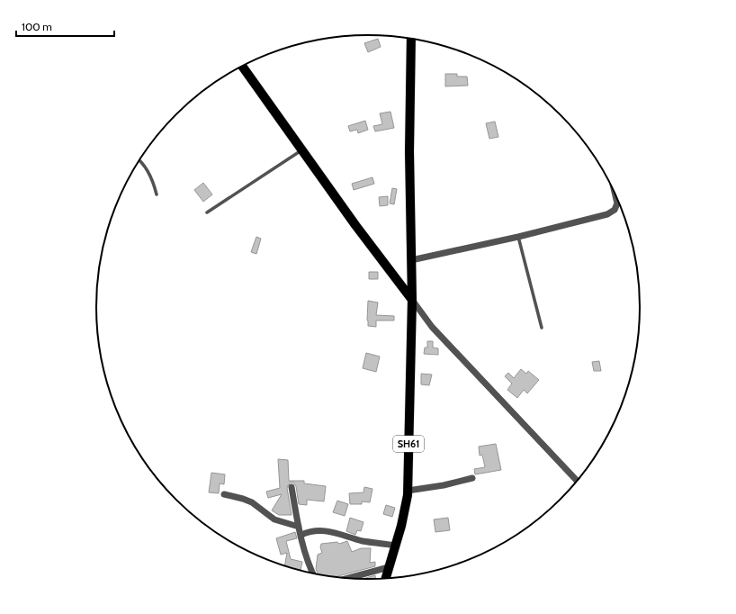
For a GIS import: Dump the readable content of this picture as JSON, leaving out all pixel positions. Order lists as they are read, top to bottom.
{
  "streets": {
    "main road": ["SH61"]
  },
  "scale_bar": "100 m"
}
